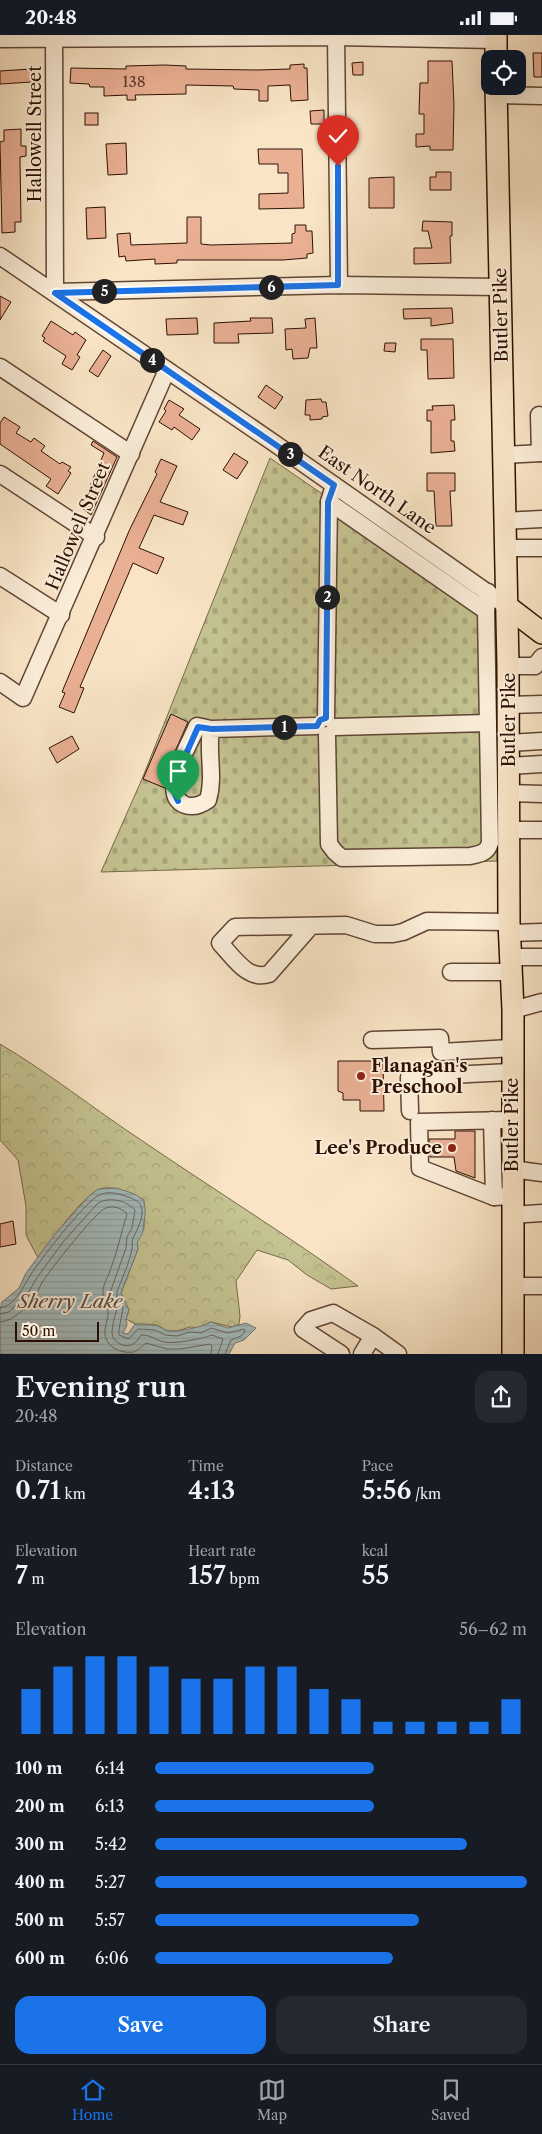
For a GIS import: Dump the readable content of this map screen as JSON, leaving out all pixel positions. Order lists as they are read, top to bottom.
{
  "streets": {
    "main road": ["Butler Pike"],
    "street": ["Hallowell Street", "East North Lane"]
  },
  "crossings": [
    ["Hallowell Street", "East North Lane"],
    ["Butler Pike", "East North Lane"]
  ],
  "water": ["Sherry Lake"],
  "places": ["Flanagan's Preschool", "Lee's Produce"],
  "house_numbers": ["138"],
  "scale_bar": "50 m",
  "page": {
    "status": "20:48",
    "pins": [
      "6",
      "5",
      "4",
      "3",
      "2",
      "1"
    ],
    "scale": "50 m",
    "heading": ["Evening run", "20:48"],
    "stats": [
      ["Distance", "0.71 km"],
      ["Time", "4:13"],
      ["Pace", "5:56 /km"],
      ["Elevation", "7 m"],
      ["Heart rate", "157 bpm"],
      ["kcal", "55"]
    ],
    "chart": ["Elevation", "56–62 m"],
    "list": [
      {
        "name": "100 m",
        "note": "6:14"
      },
      {
        "name": "200 m",
        "note": "6:13"
      },
      {
        "name": "300 m",
        "note": "5:42"
      },
      {
        "name": "400 m",
        "note": "5:27"
      },
      {
        "name": "500 m",
        "note": "5:57"
      },
      {
        "name": "600 m",
        "note": "6:06"
      }
    ],
    "buttons": ["Save", "Share"],
    "tabs": ["Home", "Map", "Saved"]
  }
}
